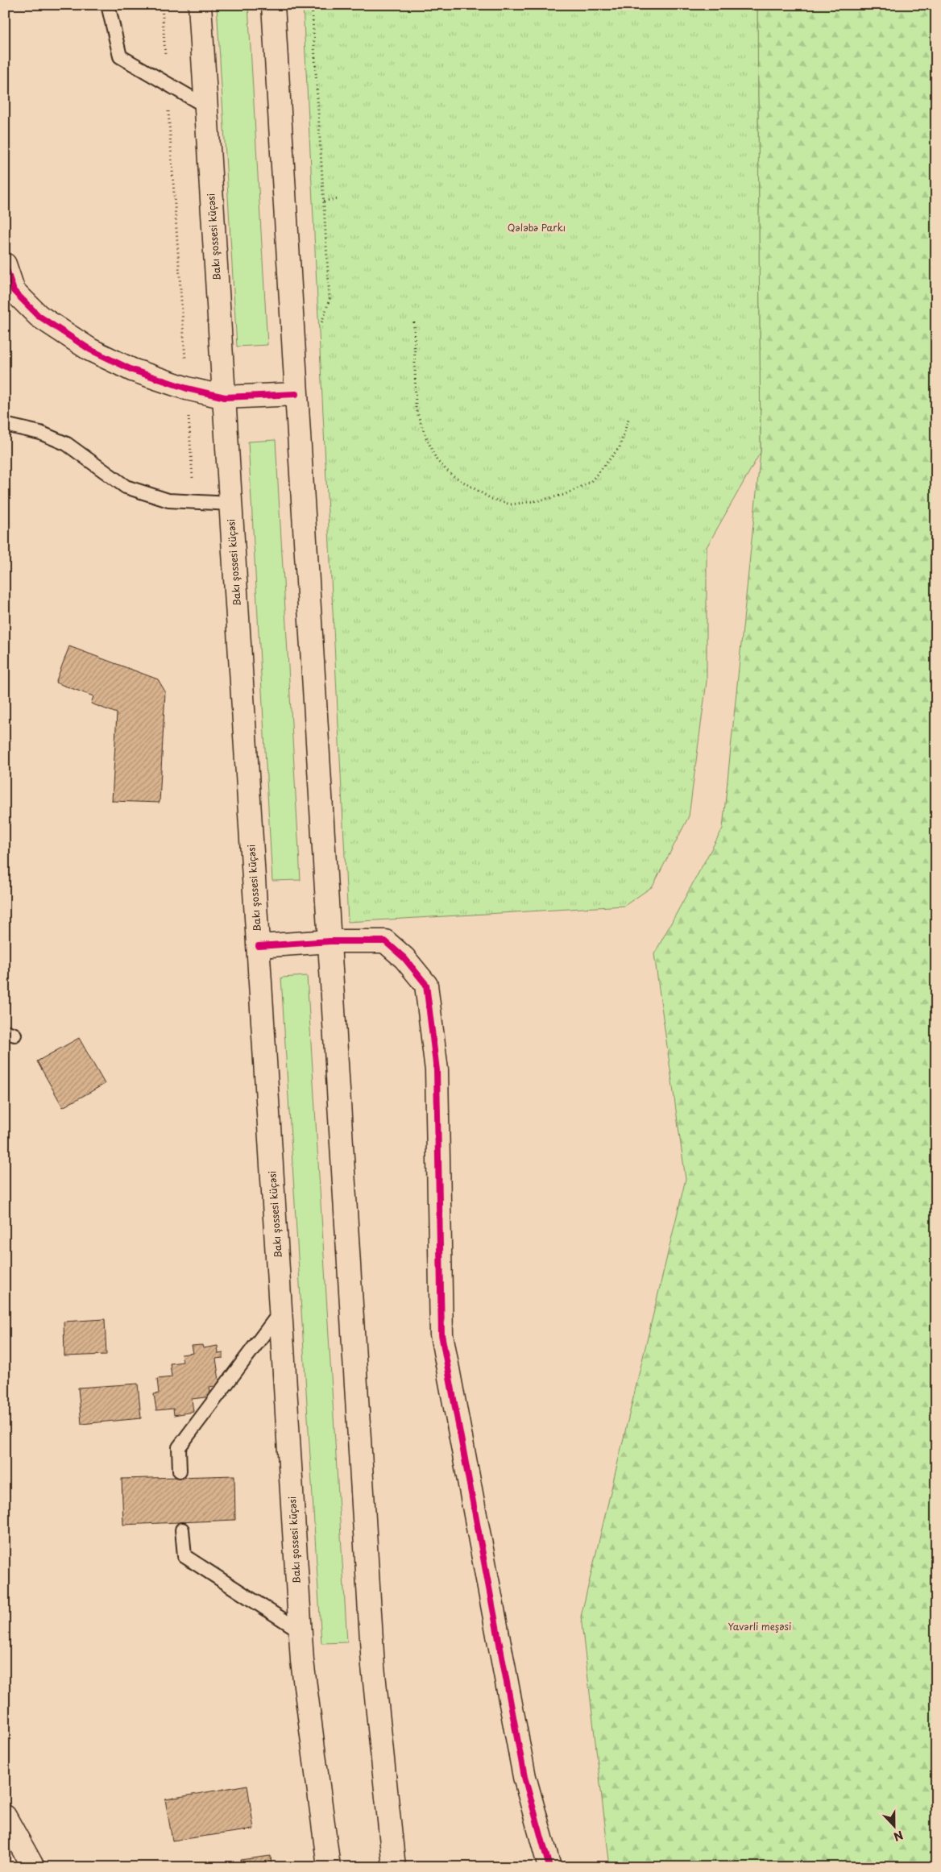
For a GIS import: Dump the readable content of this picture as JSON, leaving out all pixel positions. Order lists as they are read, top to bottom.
{
  "streets": {
    "main road": ["Bakı şossesi küçəsi"]
  },
  "parks": ["Qələbə Parkı", "Yavərli meşəsi"],
  "north": "bottom"
}
